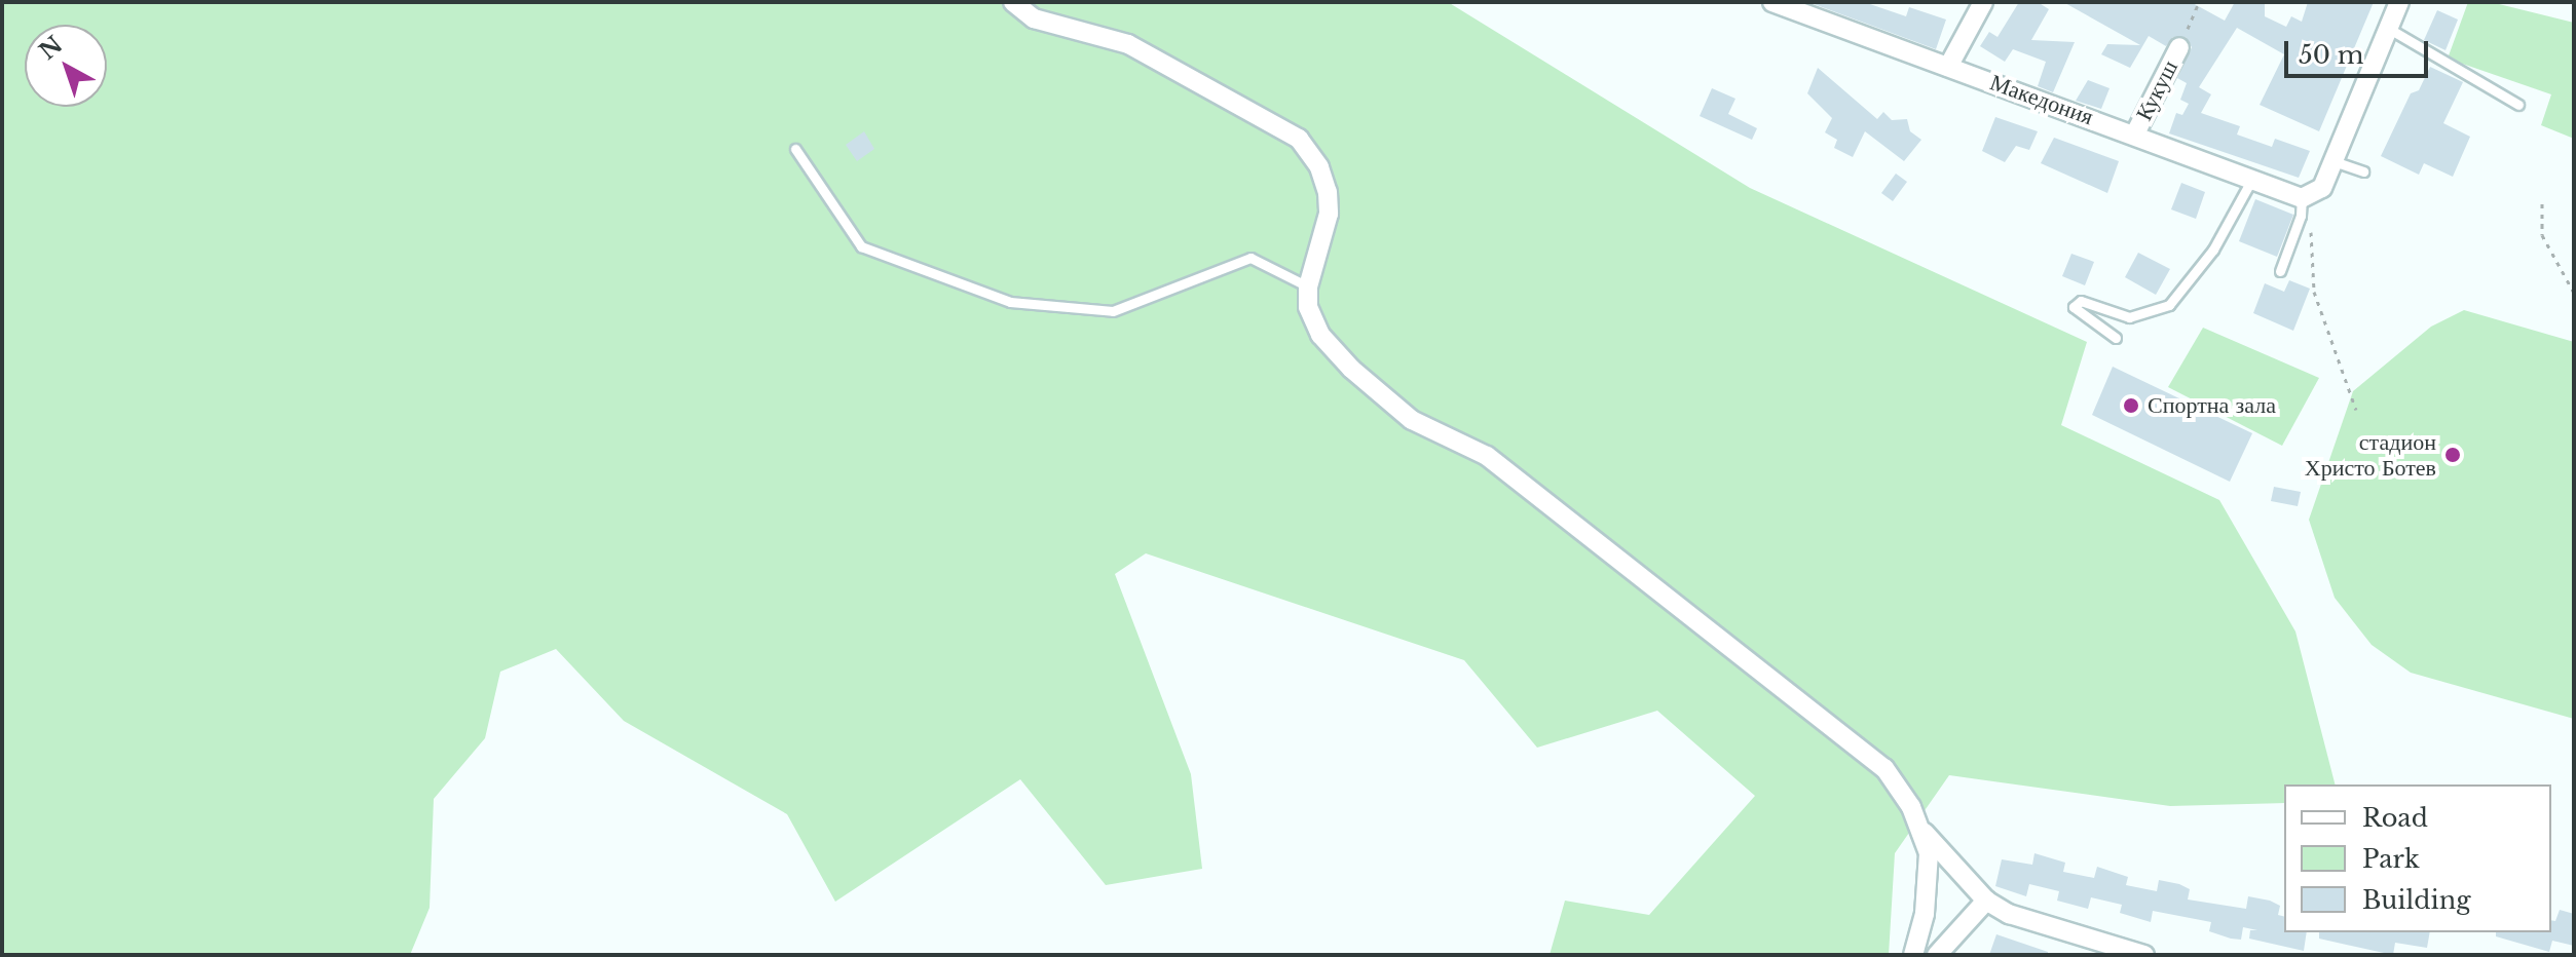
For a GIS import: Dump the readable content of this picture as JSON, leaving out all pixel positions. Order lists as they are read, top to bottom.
{
  "streets": {
    "street": ["Кукуш", "Македония"]
  },
  "crossings": [
    ["Кукуш", "Македония"]
  ],
  "places": ["Спортна зала", "стадион Христо Ботев"],
  "legend": ["Road", "Park", "Building"],
  "scale_bar": "50 m",
  "north": "top left"
}
